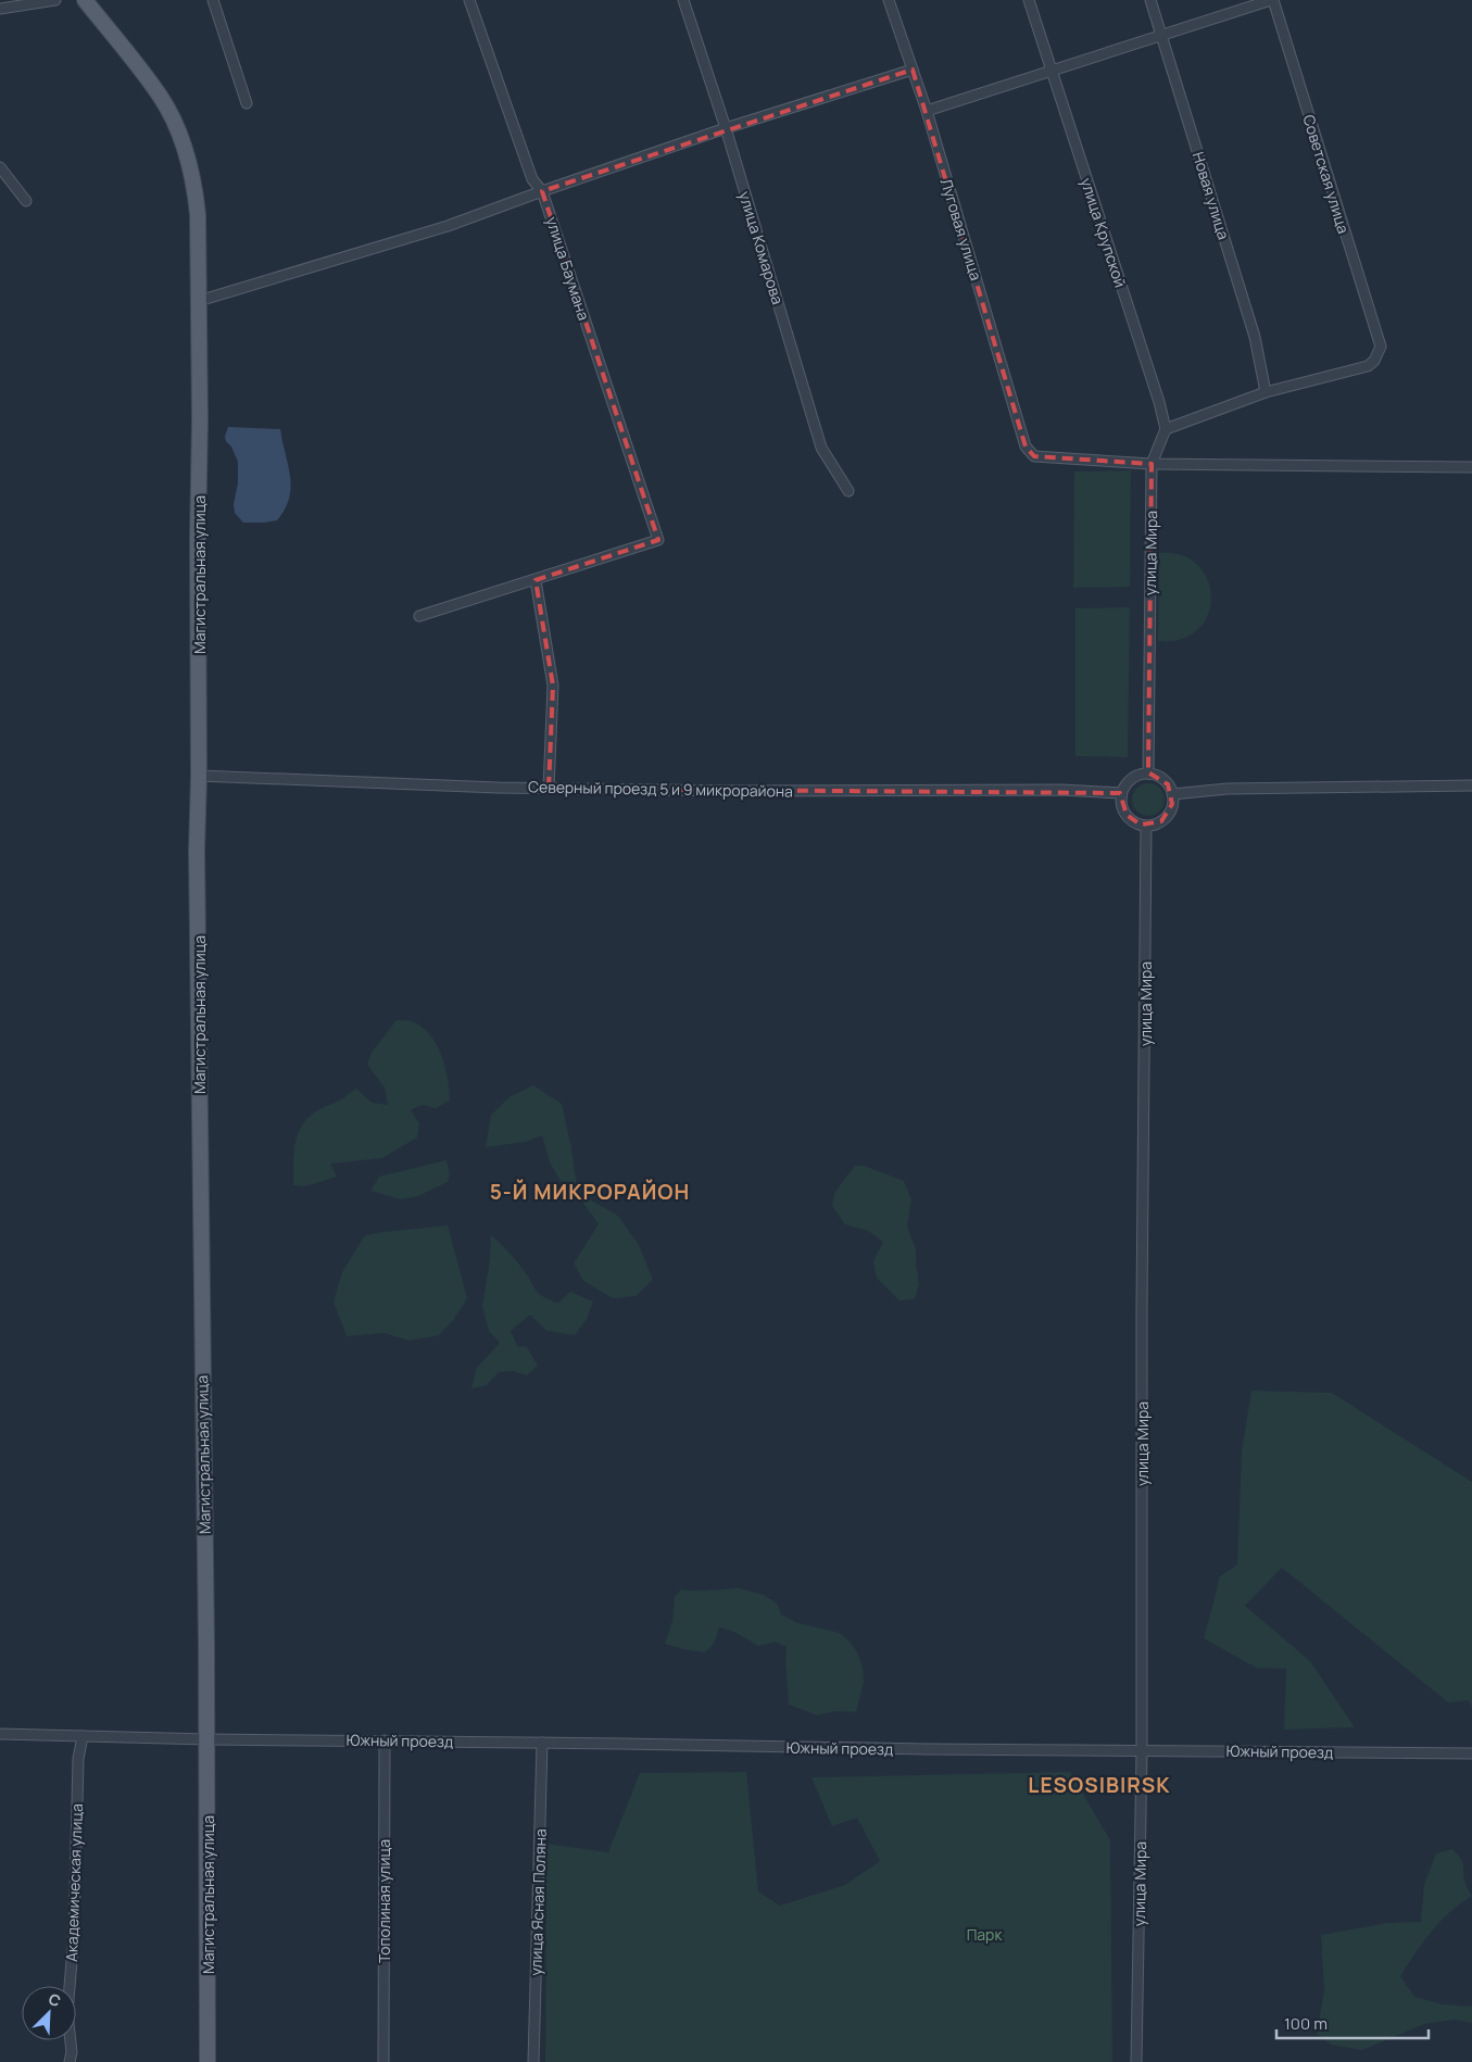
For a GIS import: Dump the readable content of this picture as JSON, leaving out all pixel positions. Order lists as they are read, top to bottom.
{
  "streets": {
    "main road": ["Магистральная улица"],
    "street": [
      "Советская улица",
      "Новая улица",
      "Луговая улица",
      "улица Крупской",
      "улица Комарова",
      "улица Баумана",
      "улица Мира",
      "Северный проезд 5 и 9 микрорайона",
      "Южный проезд",
      "Академическая улица",
      "Тополиная улица",
      "улица Ясная Поляна"
    ]
  },
  "crossings": [
    ["Советская улица", "Новая улица"],
    ["Луговая улица", "улица Мира"],
    ["улица Мира", "Северный проезд 5 и 9 микрорайона"],
    ["улица Мира", "Южный проезд"],
    ["Магистральная улица", "Северный проезд 5 и 9 микрорайона"],
    ["Магистральная улица", "Южный проезд"],
    ["Южный проезд", "Академическая улица"],
    ["Южный проезд", "Тополиная улица"],
    ["Южный проезд", "улица Ясная Поляна"]
  ],
  "districts": ["5-Й МИКРОРАЙОН", "LESOSIBIRSK"],
  "parks": ["Парк"],
  "scale_bar": "100 m",
  "north": "top right"
}
